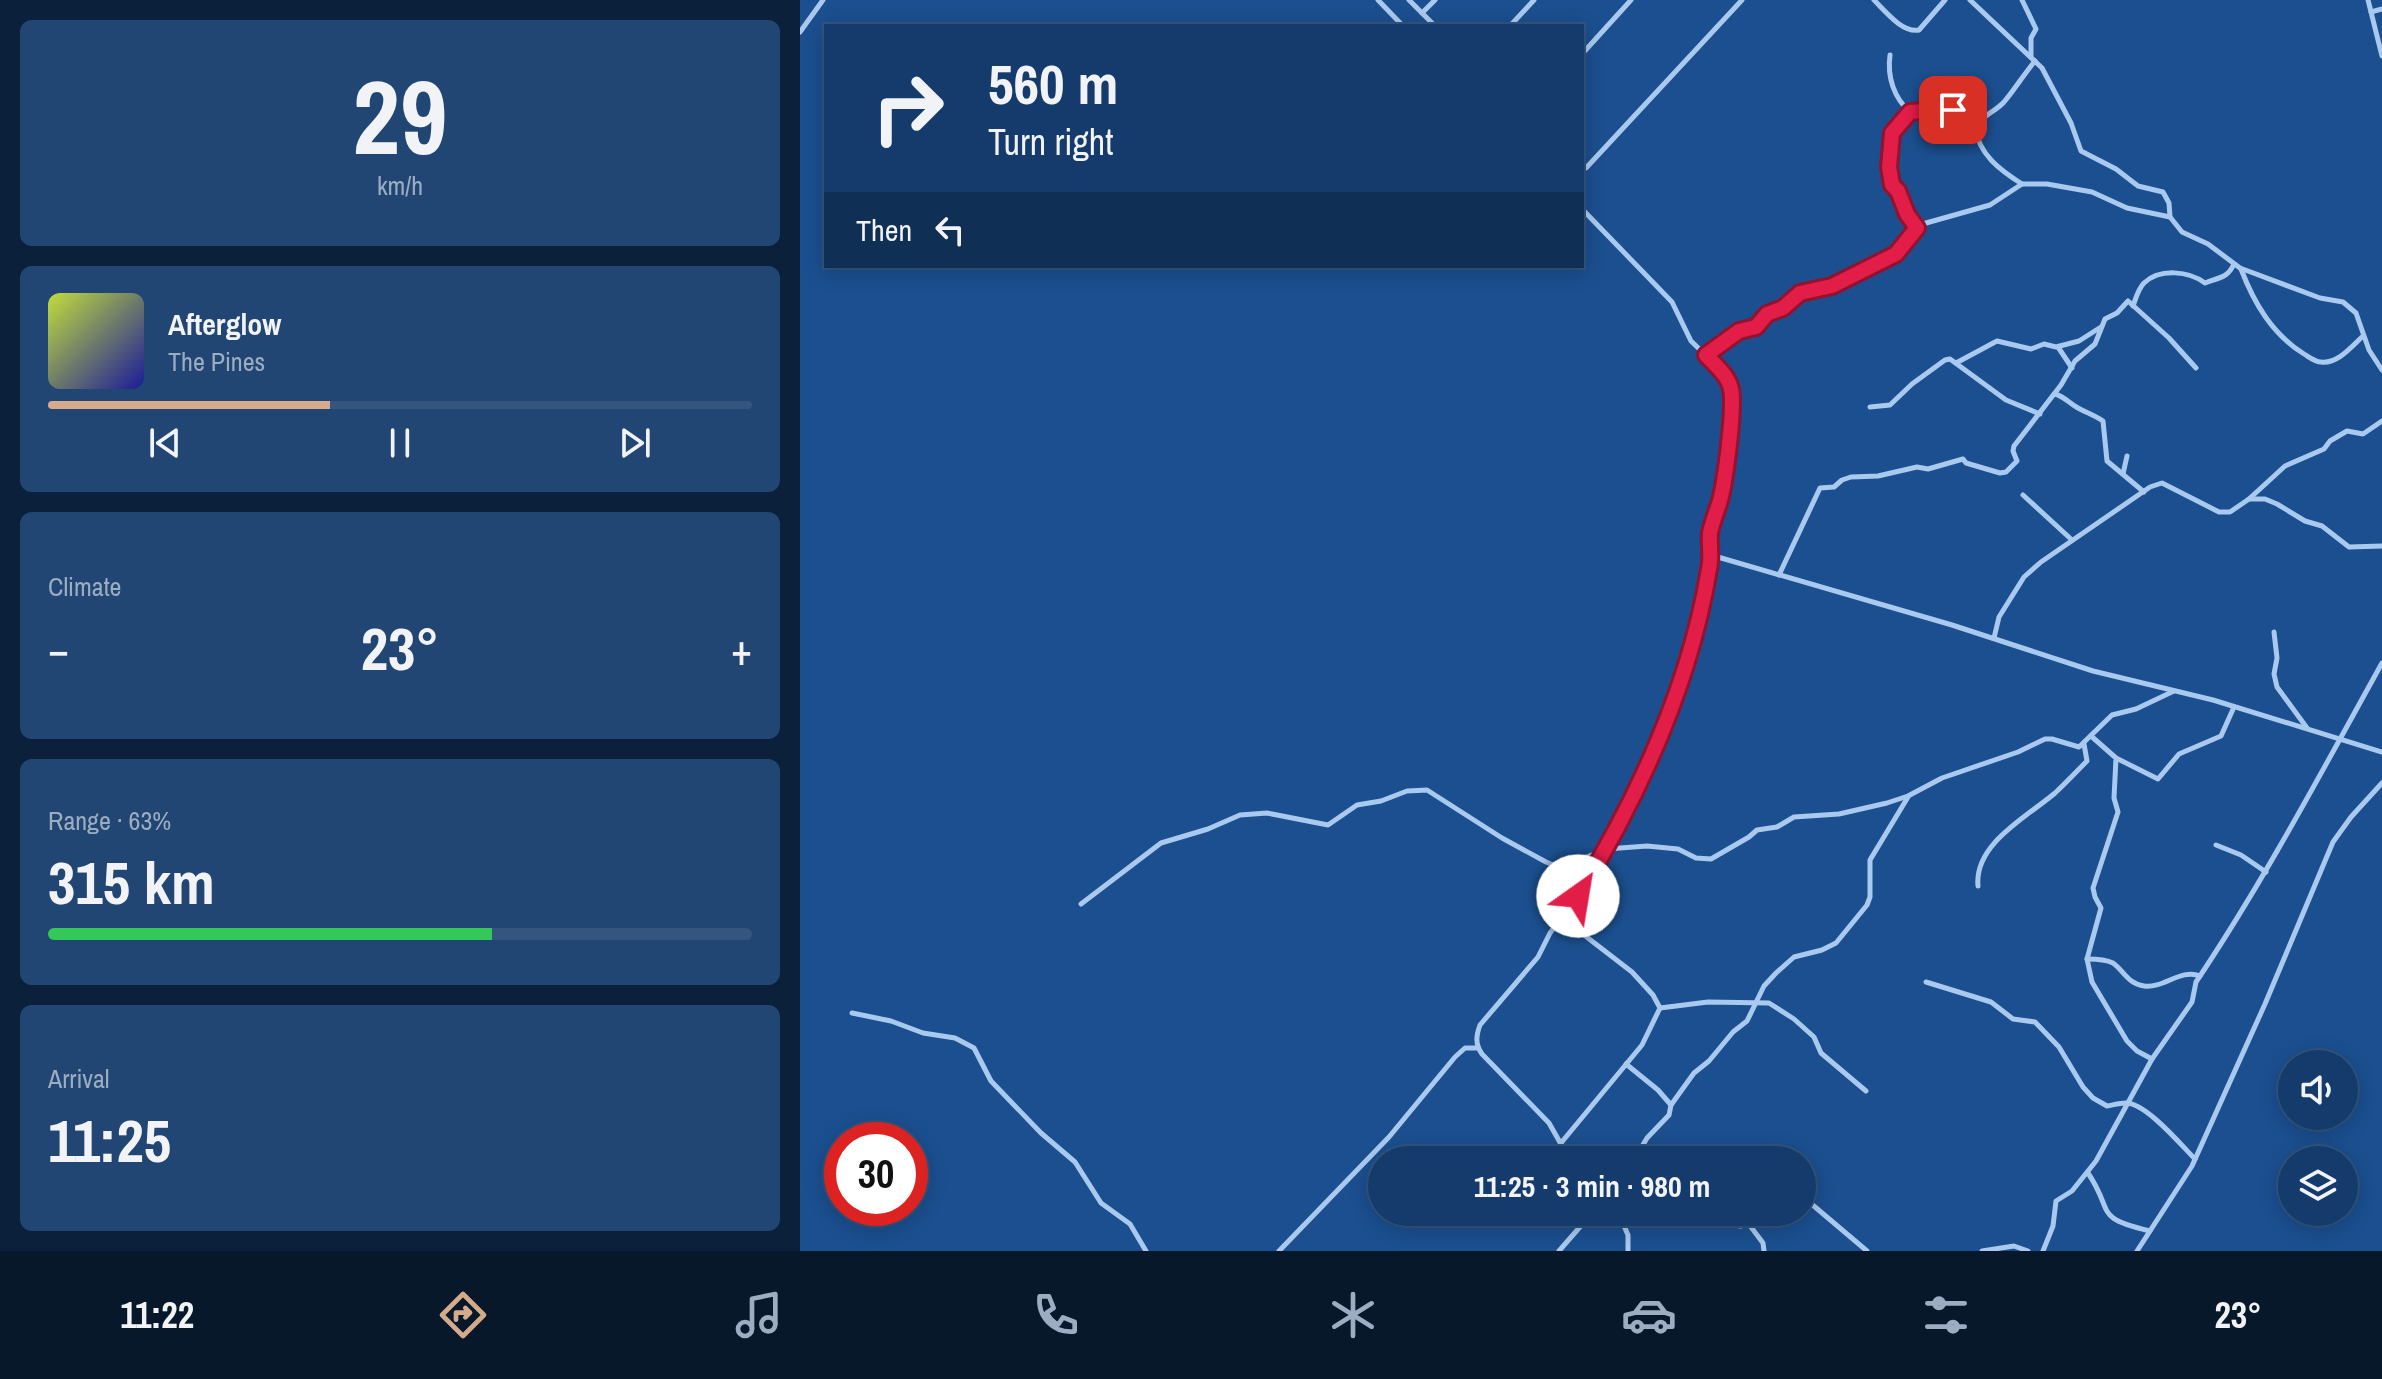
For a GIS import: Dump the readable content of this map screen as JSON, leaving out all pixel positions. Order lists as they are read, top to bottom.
{
  "page": {
    "tile": [
      ["29", "km/h"],
      "Climate",
      ["Range · 63%", "315 km"],
      ["Arrival", "11:25"]
    ],
    "turn": ["560 m", "Turn right"],
    "then": "Then",
    "song": ["Afterglow", "The Pines"],
    "heat": ["−", "23°", "+"],
    "limit": "30",
    "trip": "11:25 · 3 min · 980 m",
    "tabs": ["11:22", "23°"]
  }
}
